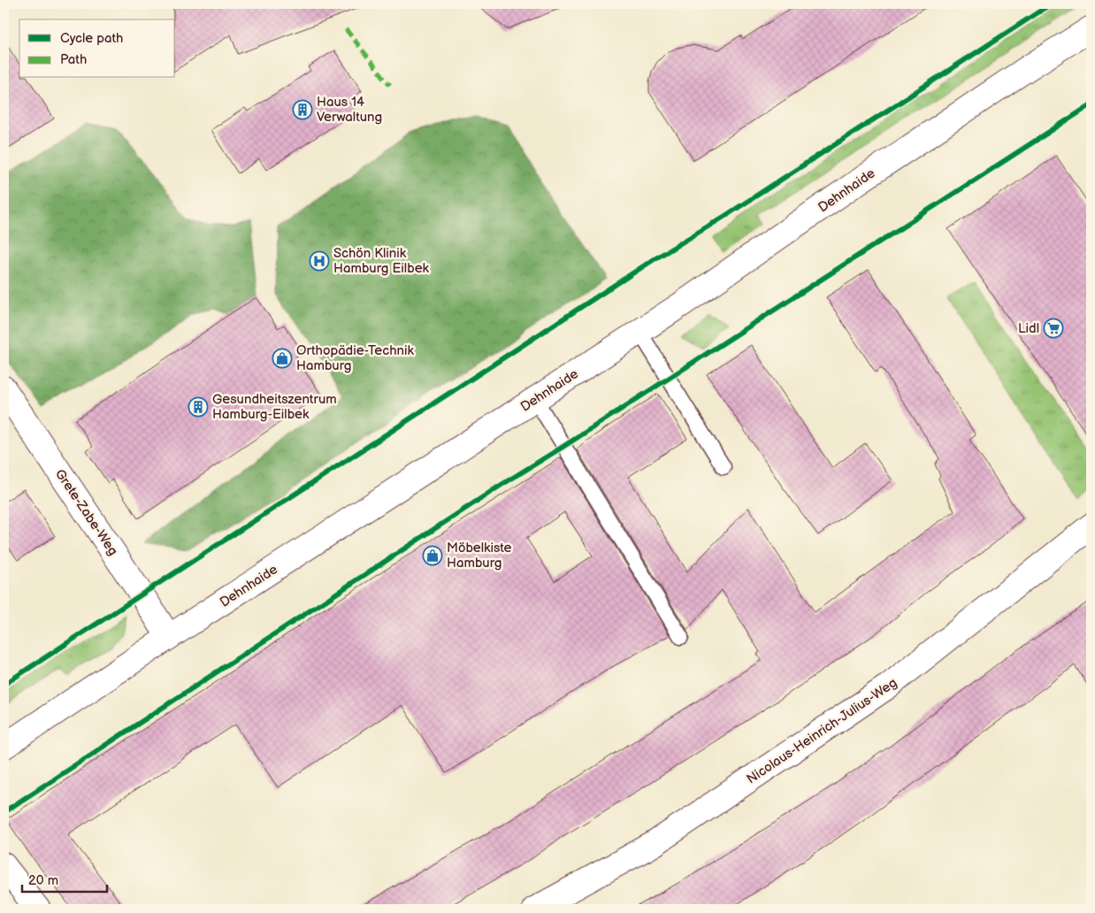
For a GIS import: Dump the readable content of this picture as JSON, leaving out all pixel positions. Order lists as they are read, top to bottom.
{
  "streets": {
    "main road": ["Dehnhaide", "Grete-Zabe-Weg", "Nicolaus-Heinrich-Julius-Weg"]
  },
  "crossings": [
    ["Dehnhaide", "Grete-Zabe-Weg"]
  ],
  "places": {
    "building": ["Haus 14 Verwaltung", "Gesundheitszentrum Hamburg-Eilbek"],
    "hospital": ["Schön Klinik Hamburg Eilbek"],
    "supermarket": ["Lidl"],
    "shop": ["Orthopädie-Technik Hamburg", "Möbelkiste Hamburg"]
  },
  "legend": ["Cycle path", "Path"],
  "scale_bar": "20 m"
}
